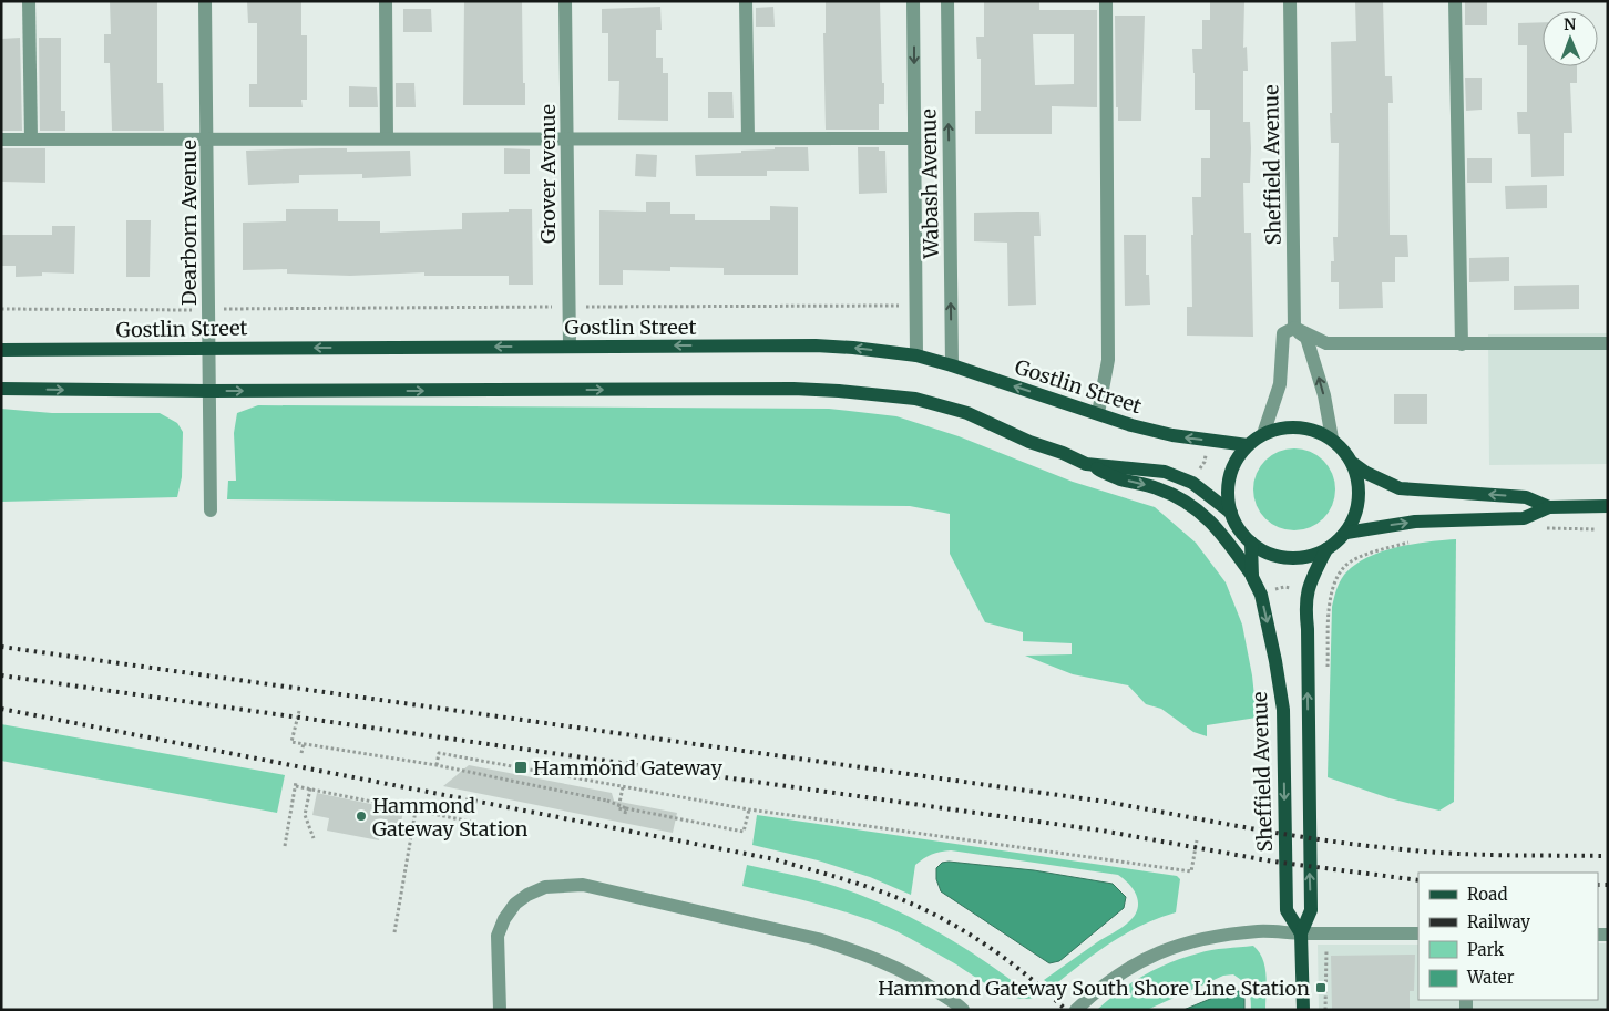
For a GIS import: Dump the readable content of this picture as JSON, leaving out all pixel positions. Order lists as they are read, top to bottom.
{
  "streets": {
    "main road": ["Sheffield Avenue", "Gostlin Street"],
    "street": ["Grover Avenue", "Wabash Avenue", "Dearborn Avenue"]
  },
  "crossings": [
    ["Sheffield Avenue", "Gostlin Street"],
    ["Grover Avenue", "Gostlin Street"],
    ["Wabash Avenue", "Gostlin Street"],
    ["Dearborn Avenue", "Gostlin Street"]
  ],
  "places": {
    "transit": ["Hammond Gateway", "Hammond Gateway South Shore Line Station"],
    "other": ["Hammond Gateway Station"]
  },
  "legend": [
    "Road",
    "Railway",
    "Park",
    "Water"
  ],
  "north": "top"
}
